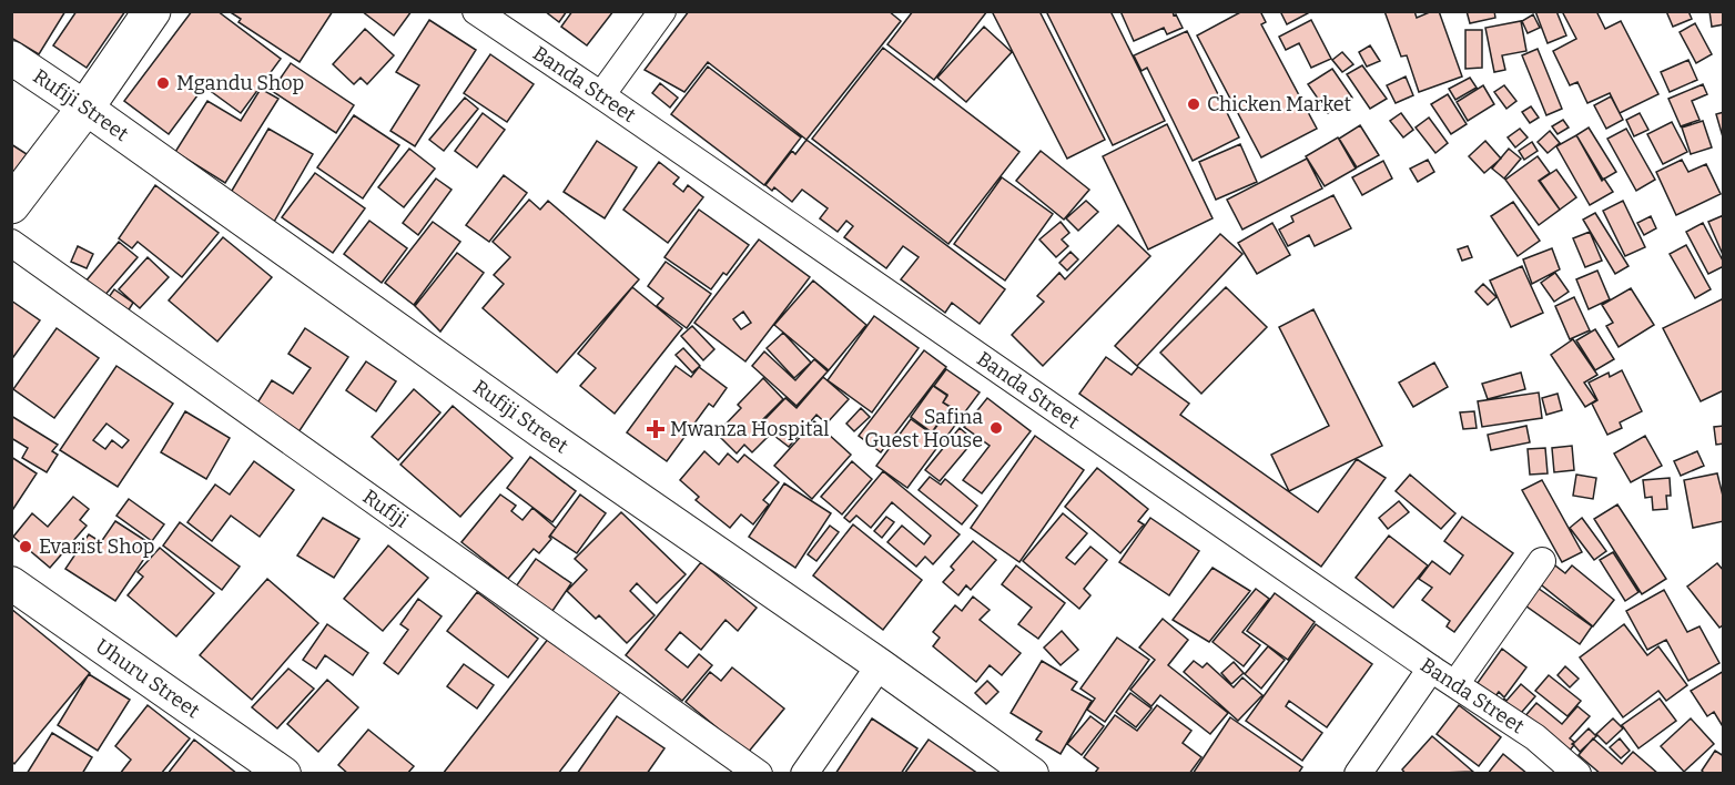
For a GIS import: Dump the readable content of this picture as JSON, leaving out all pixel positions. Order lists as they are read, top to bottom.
{
  "streets": {
    "street": [
      "Banda Street",
      "Rufiji Street",
      "Rufiji",
      "Uhuru Street"
    ]
  },
  "places": {
    "other": [
      "Mgandu Shop",
      "Chicken Market",
      "Safina Guest House",
      "Evarist Shop"
    ],
    "health": ["Mwanza Hospital"]
  }
}
